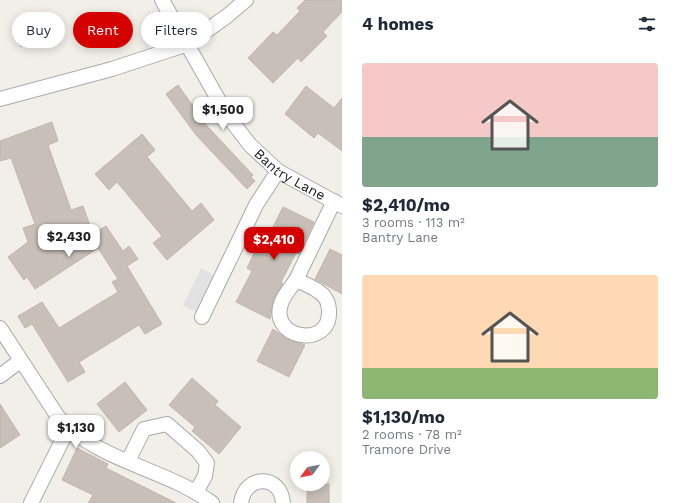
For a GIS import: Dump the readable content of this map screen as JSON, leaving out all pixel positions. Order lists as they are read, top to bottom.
{
  "streets": {
    "street": ["Bantry Lane"]
  },
  "north": "bottom left",
  "page": {
    "heading": "4 homes",
    "chip": ["Buy", "Rent", "Filters"],
    "list": [
      {
        "name": "$2,410/mo",
        "note": "3 rooms · 113 m² · Bantry Lane"
      },
      {
        "name": "$1,130/mo",
        "note": "2 rooms · 78 m² · Tramore Drive"
      }
    ],
    "price": [
      "$1,500",
      "$2,430",
      "$2,410",
      "$1,130"
    ]
  }
}
